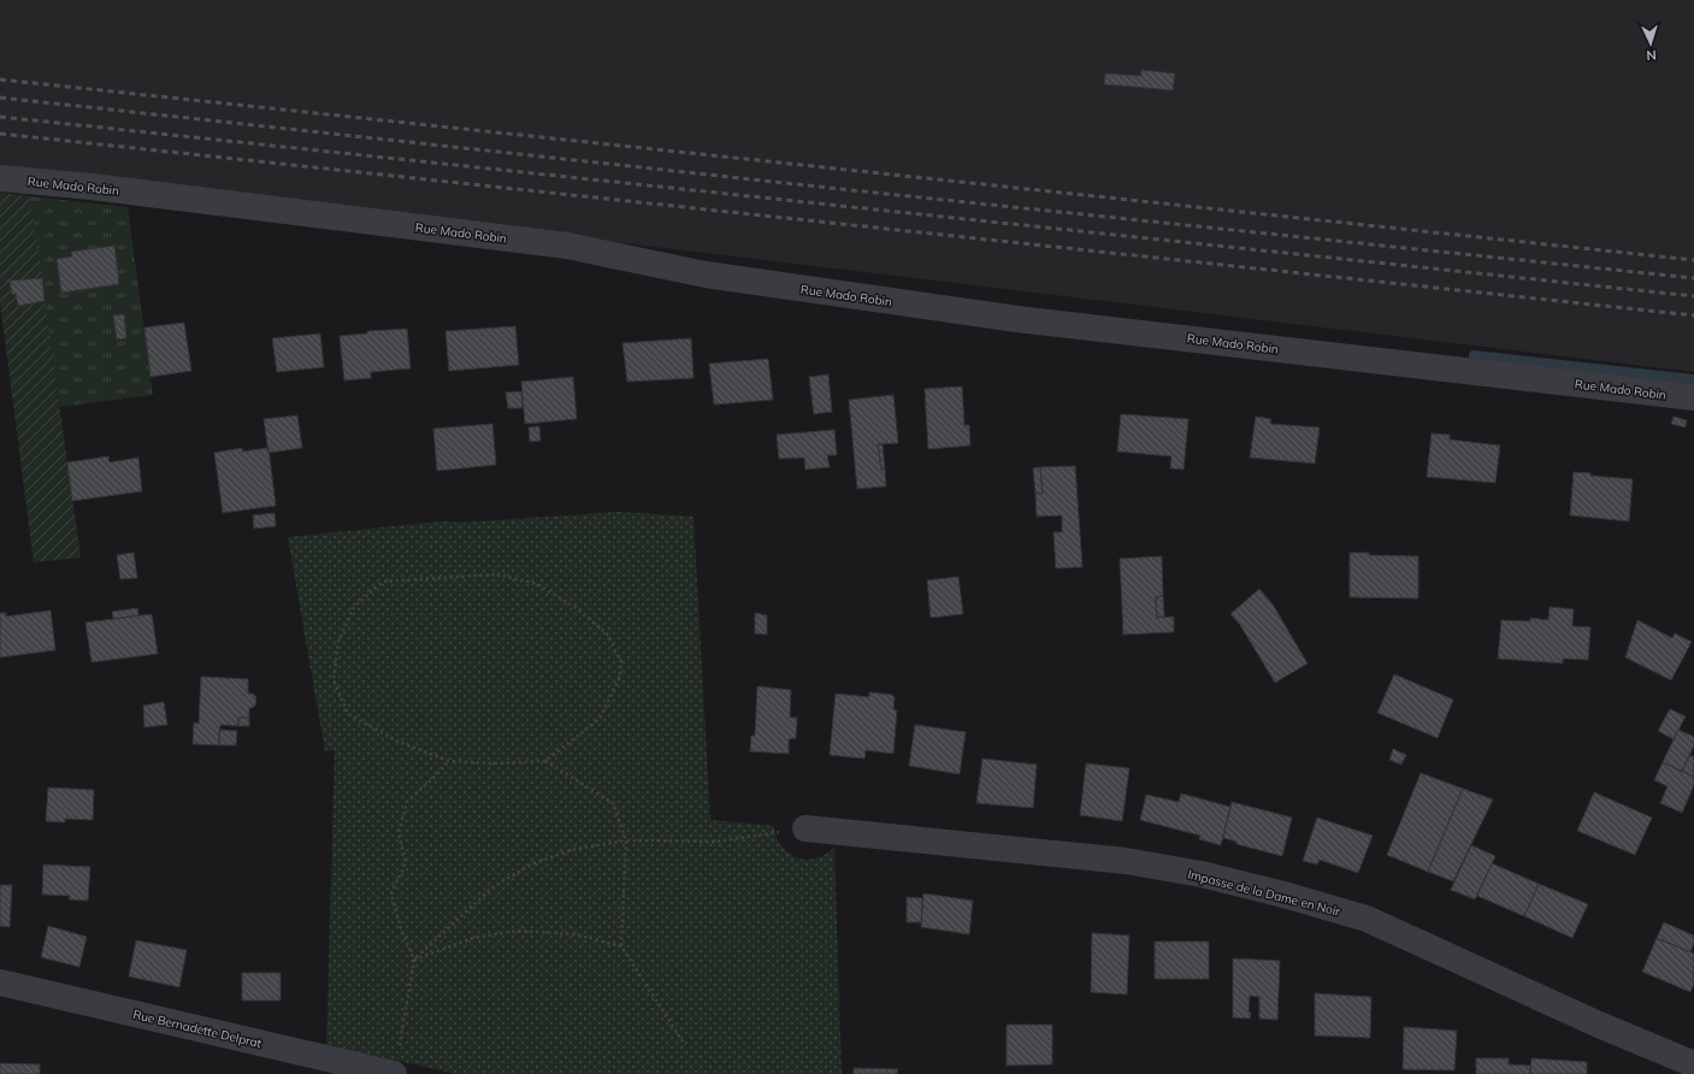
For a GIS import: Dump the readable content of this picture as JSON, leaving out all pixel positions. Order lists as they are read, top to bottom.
{
  "streets": {
    "street": ["Rue Mado Robin", "Impasse de la Dame en Noir", "Rue Bernadette Delprat"]
  },
  "north": "bottom"
}
